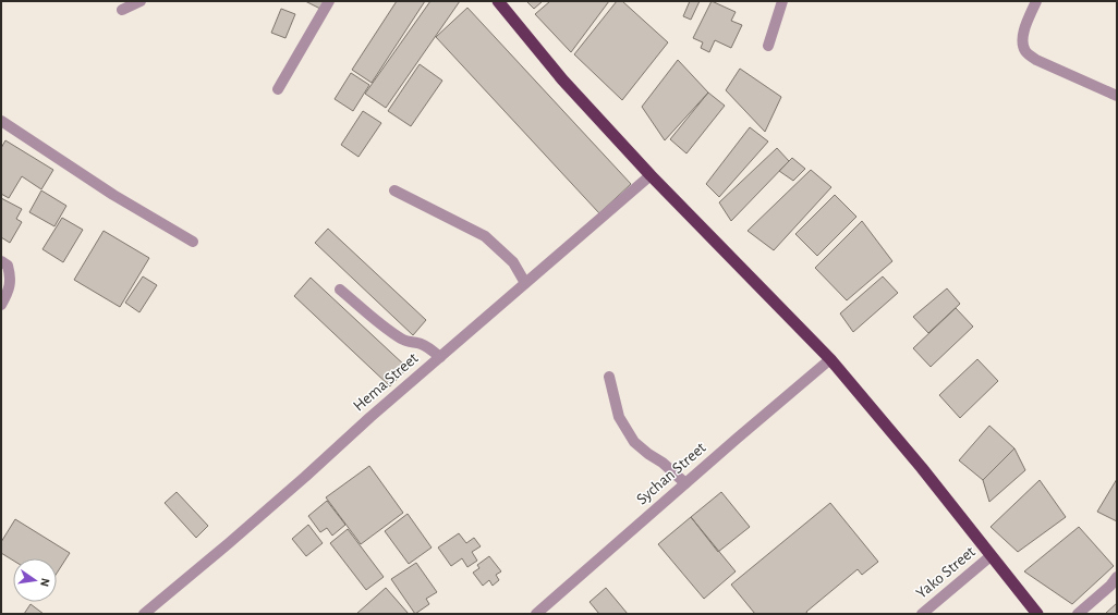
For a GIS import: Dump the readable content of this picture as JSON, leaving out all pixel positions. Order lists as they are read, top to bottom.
{
  "streets": {
    "street": ["Hema Street", "Sychan Street", "Yako Street"]
  },
  "north": "right"
}
